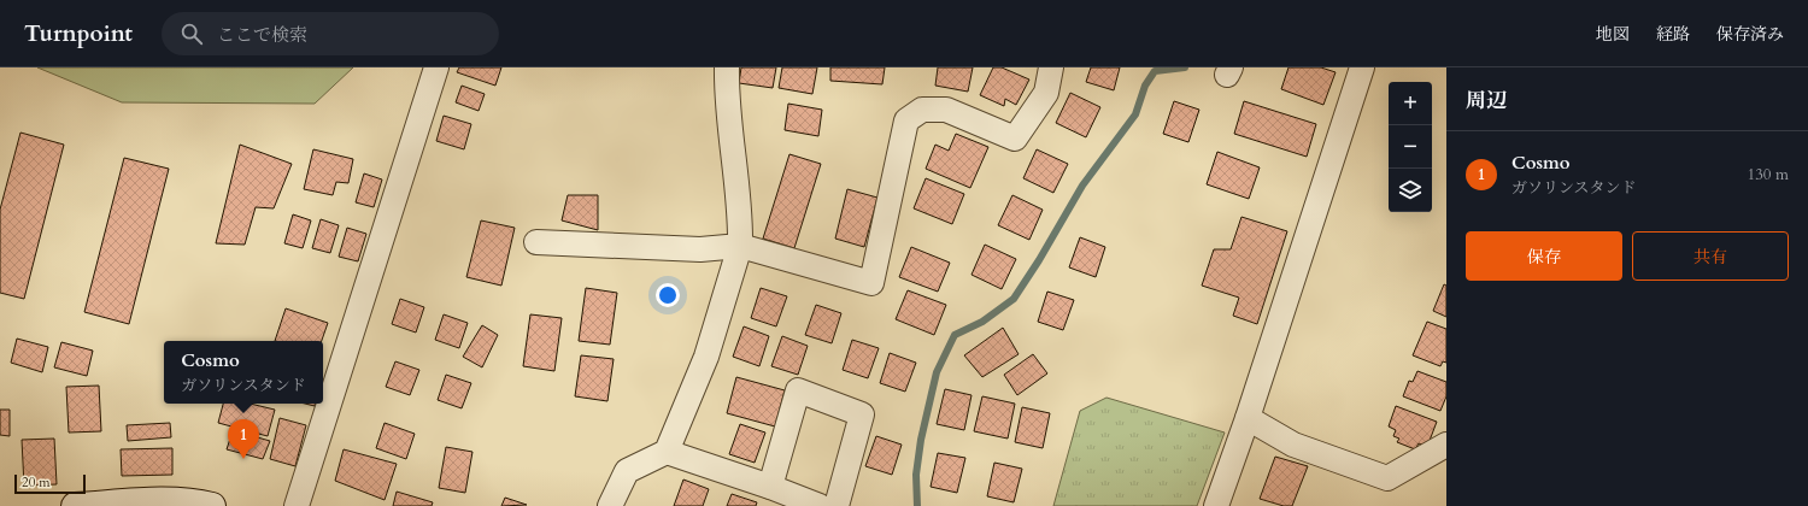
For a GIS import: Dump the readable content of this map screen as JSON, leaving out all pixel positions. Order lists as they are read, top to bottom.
{
  "scale_bar": "20 m",
  "page": {
    "header": "Turnpoint",
    "search": "ここで検索",
    "nav": ["地図", "経路", "保存済み"],
    "heading": "周辺",
    "map_buttons": ["+", "−"],
    "list": [
      {
        "mark": "1",
        "name": "Cosmo",
        "note": "ガソリンスタンド",
        "value": "130 m"
      }
    ],
    "buttons": ["保存", "共有"],
    "popup": ["Cosmo", "ガソリンスタンド"],
    "pins": "1",
    "scale": "20 m"
  }
}
